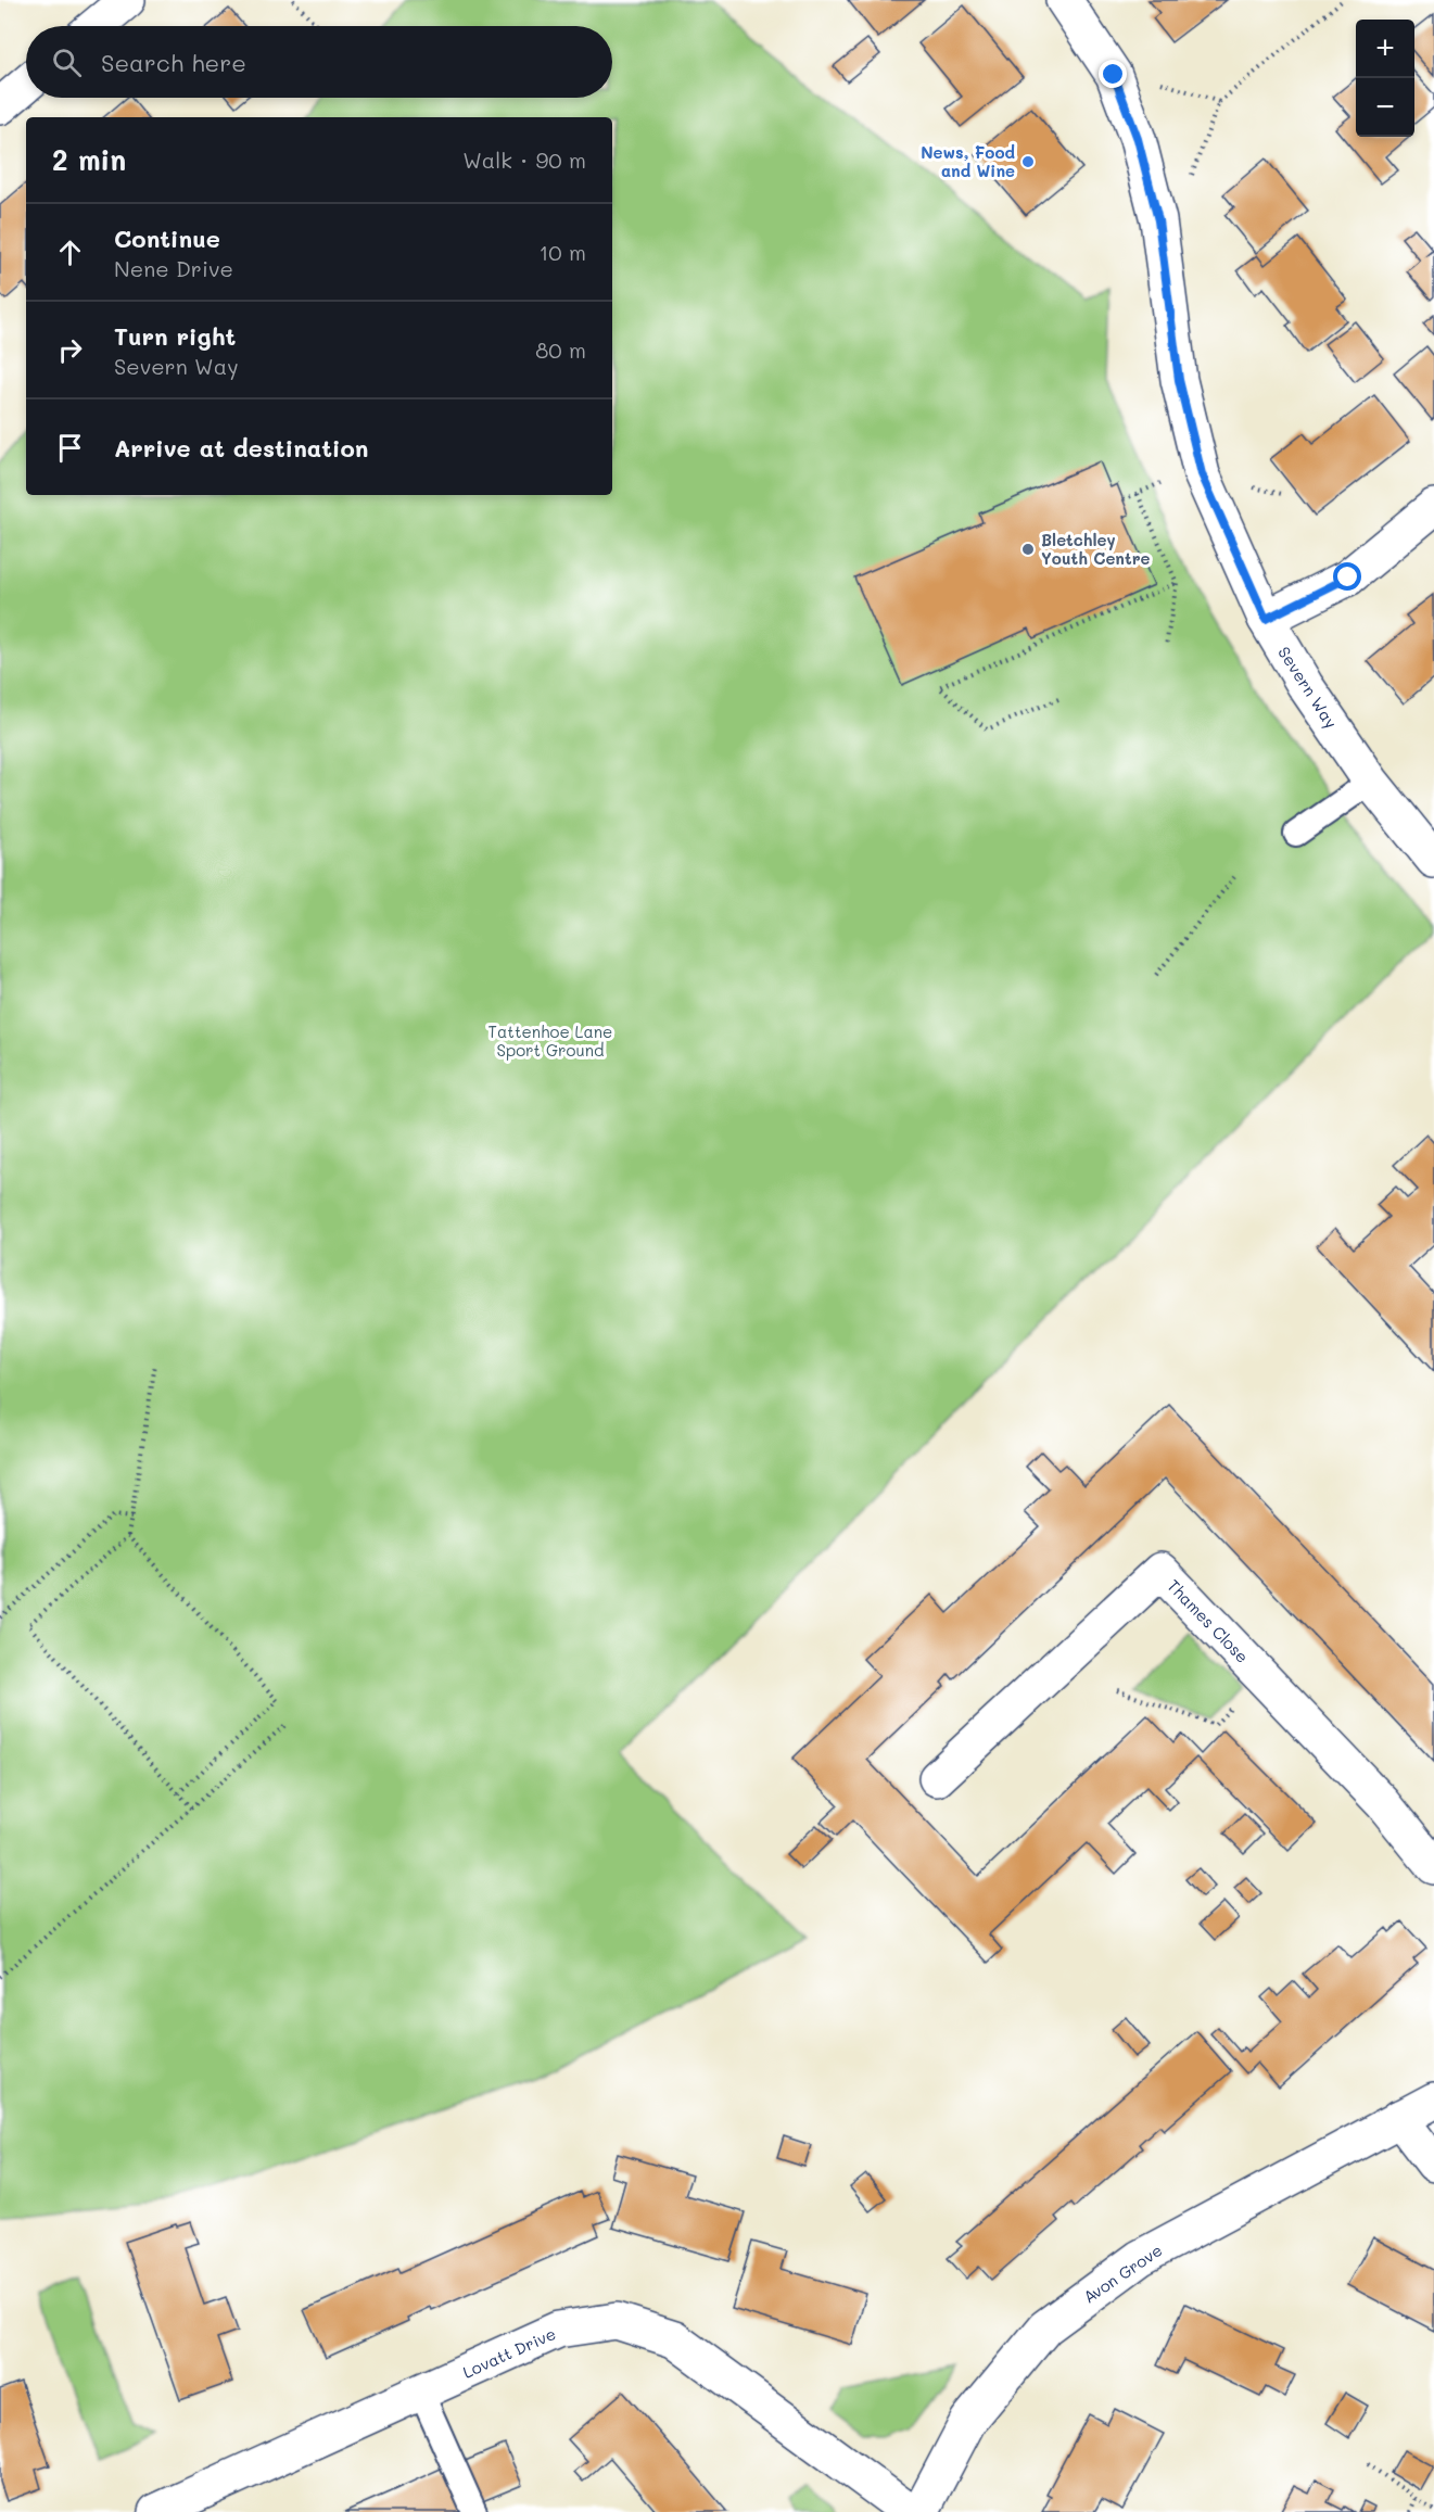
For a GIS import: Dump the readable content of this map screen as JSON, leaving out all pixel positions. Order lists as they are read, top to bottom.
{
  "streets": {
    "street": [
      "Severn Way",
      "Thames Close",
      "Avon Grove",
      "Lovatt Drive"
    ]
  },
  "parks": ["Tattenhoe Lane Sport Ground"],
  "places": ["News, Food and Wine", "Bletchley Youth Centre"],
  "page": {
    "map_buttons": ["+", "−"],
    "search": "Search here",
    "heading": ["2 min", "Walk · 90 m"],
    "list": [
      ["Continue", "Nene Drive", "10 m"],
      ["Turn right", "Severn Way", "80 m"],
      "Arrive at destination"
    ]
  }
}
